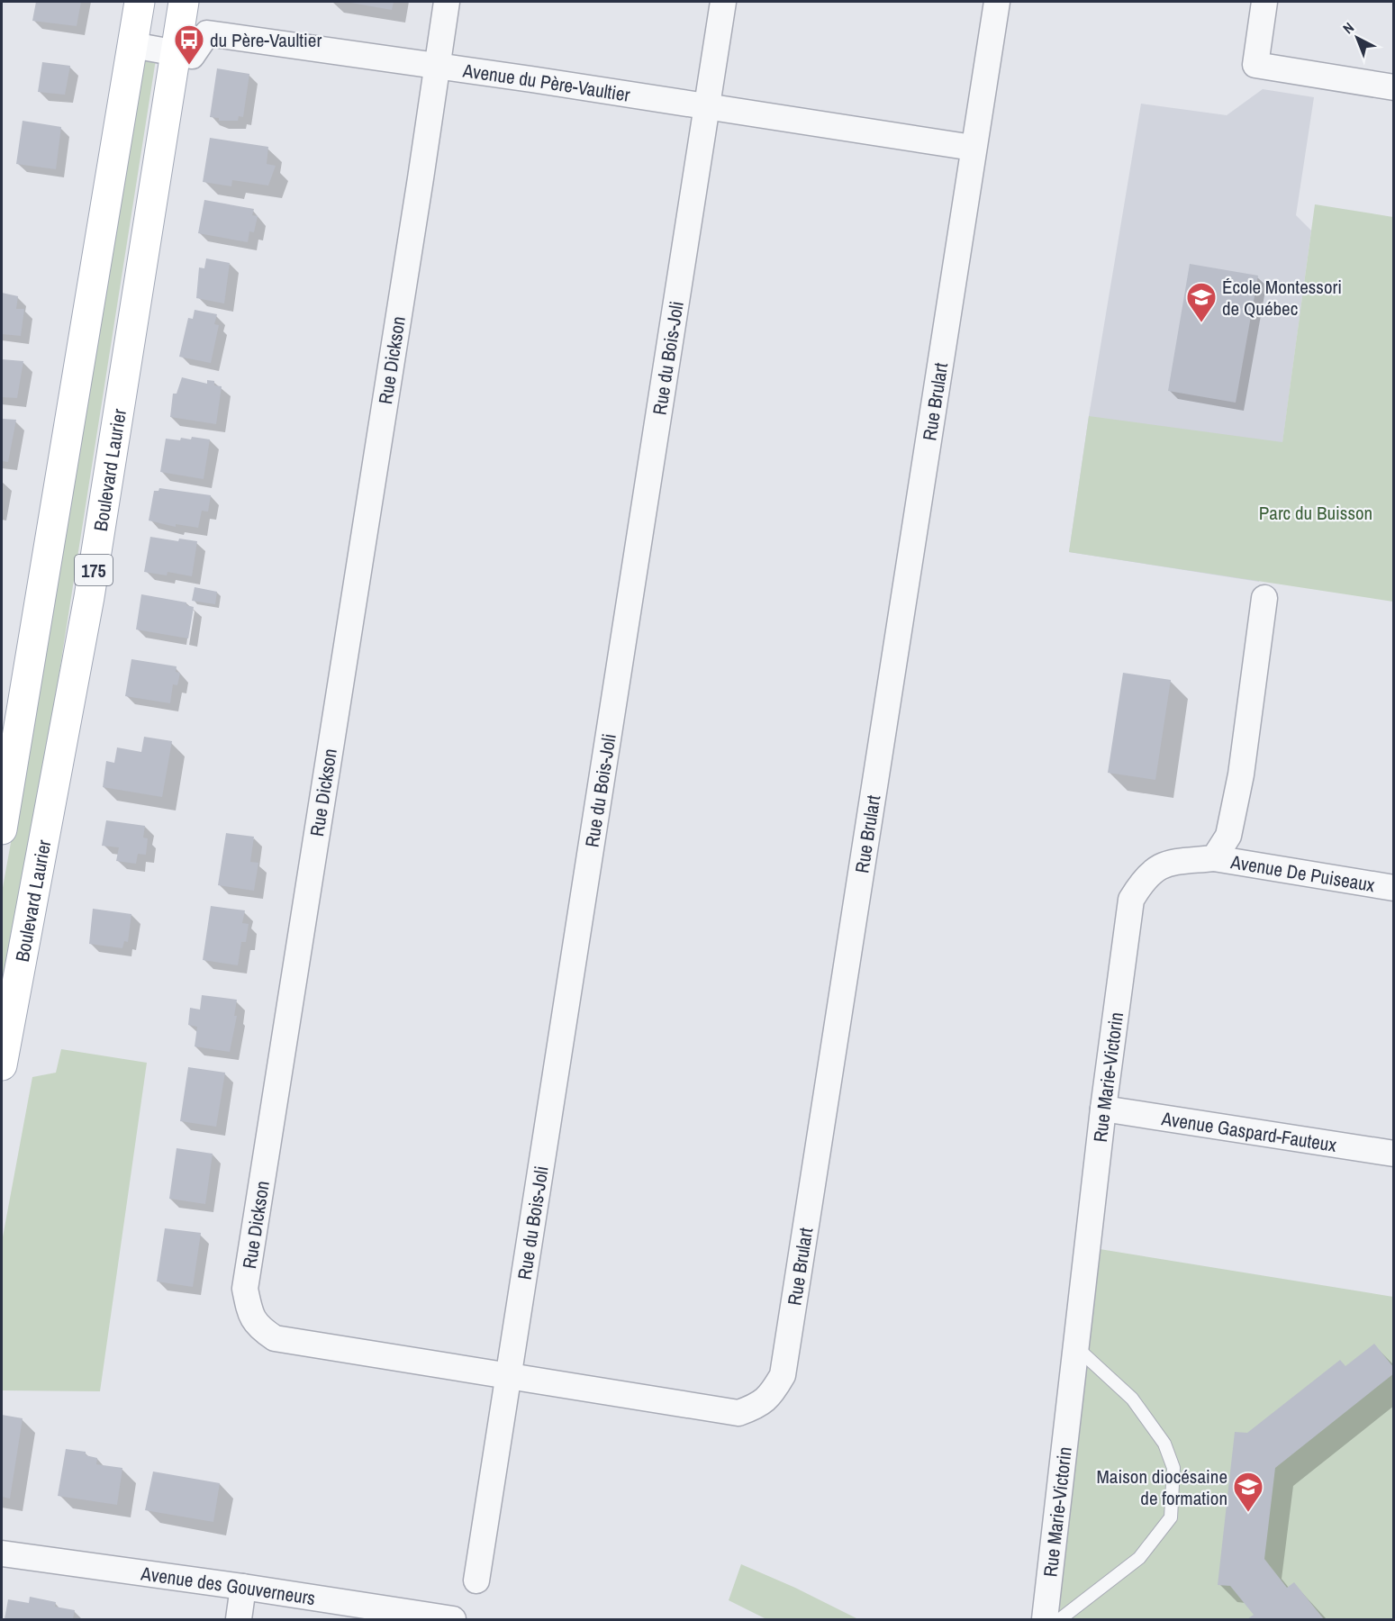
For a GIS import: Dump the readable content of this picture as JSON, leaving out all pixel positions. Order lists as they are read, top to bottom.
{
  "streets": {
    "main road": ["Boulevard Laurier", "175"],
    "street": [
      "Avenue du Père-Vaultier",
      "Rue du Bois-Joli",
      "Rue Dickson",
      "Rue Brulart",
      "Avenue De Puiseaux",
      "Rue Marie-Victorin",
      "Avenue Gaspard-Fauteux",
      "Avenue des Gouverneurs"
    ]
  },
  "crossings": [
    ["Avenue du Père-Vaultier", "Rue du Bois-Joli"],
    ["Avenue du Père-Vaultier", "Rue Dickson"],
    ["Avenue du Père-Vaultier", "Rue Brulart"],
    ["Avenue du Père-Vaultier", "Boulevard Laurier"],
    ["Avenue du Père-Vaultier", "175"],
    ["Rue du Bois-Joli", "Rue Dickson"],
    ["Rue du Bois-Joli", "Rue Brulart"],
    ["Rue Dickson", "Rue Brulart"],
    ["Avenue De Puiseaux", "Rue Marie-Victorin"],
    ["Rue Marie-Victorin", "Avenue Gaspard-Fauteux"]
  ],
  "parks": ["Parc du Buisson"],
  "places": {
    "bus stop": ["du Père-Vaultier"],
    "school or university": ["École Montessori de Québec", "Maison diocésaine de formation"]
  },
  "north": "top left"
}
